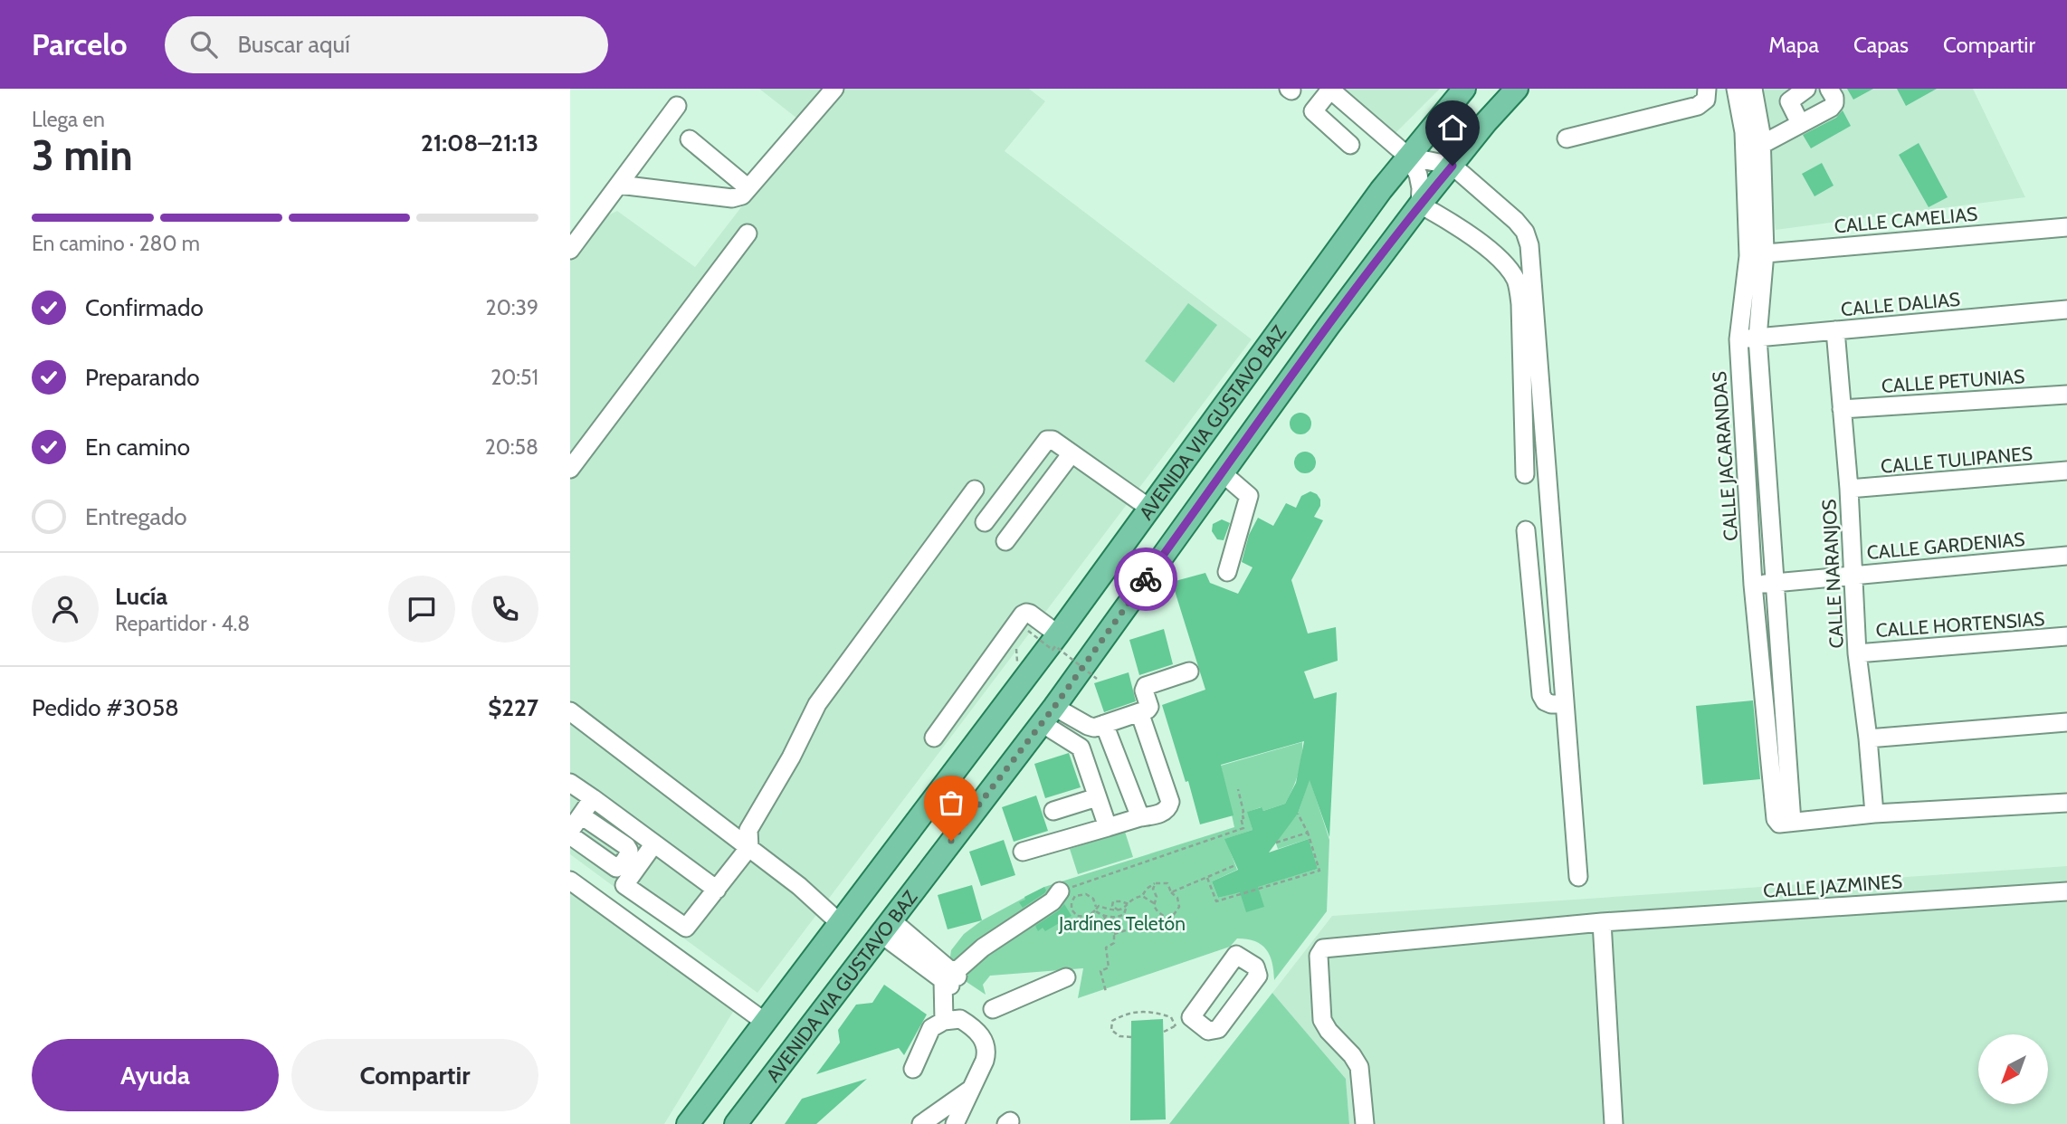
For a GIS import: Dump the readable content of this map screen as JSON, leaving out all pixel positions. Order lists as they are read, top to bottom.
{
  "streets": {
    "main road": ["AVENIDA VIA GUSTAVO BAZ"],
    "street": [
      "CALLE CAMELIAS",
      "CALLE DALIAS",
      "CALLE PETUNIAS",
      "CALLE JACARANDAS",
      "CALLE TULIPANES",
      "CALLE GARDENIAS",
      "CALLE NARANJOS",
      "CALLE HORTENSIAS",
      "CALLE JAZMINES"
    ]
  },
  "crossings": [
    ["CALLE CAMELIAS", "CALLE JACARANDAS"],
    ["CALLE DALIAS", "CALLE JACARANDAS"],
    ["CALLE DALIAS", "CALLE NARANJOS"],
    ["CALLE PETUNIAS", "CALLE NARANJOS"],
    ["CALLE JACARANDAS", "CALLE GARDENIAS"],
    ["CALLE TULIPANES", "CALLE NARANJOS"],
    ["CALLE GARDENIAS", "CALLE NARANJOS"],
    ["CALLE NARANJOS", "CALLE HORTENSIAS"]
  ],
  "parks": ["Jardínes Teletón"],
  "north": "bottom left",
  "page": {
    "header": "Parcelo",
    "search": "Buscar aquí",
    "nav": ["Mapa", "Capas", "Compartir"],
    "heading": ["3 min", "Llega en", "21:08–21:13"],
    "panel": [
      "Lucía",
      "Repartidor · 4.8",
      "Pedido #3058",
      "$227"
    ],
    "bar": "En camino · 280 m",
    "list": [
      ["Confirmado", "20:39"],
      ["Preparando", "20:51"],
      ["En camino", "20:58"],
      "Entregado"
    ],
    "buttons": ["Ayuda", "Compartir"]
  }
}
